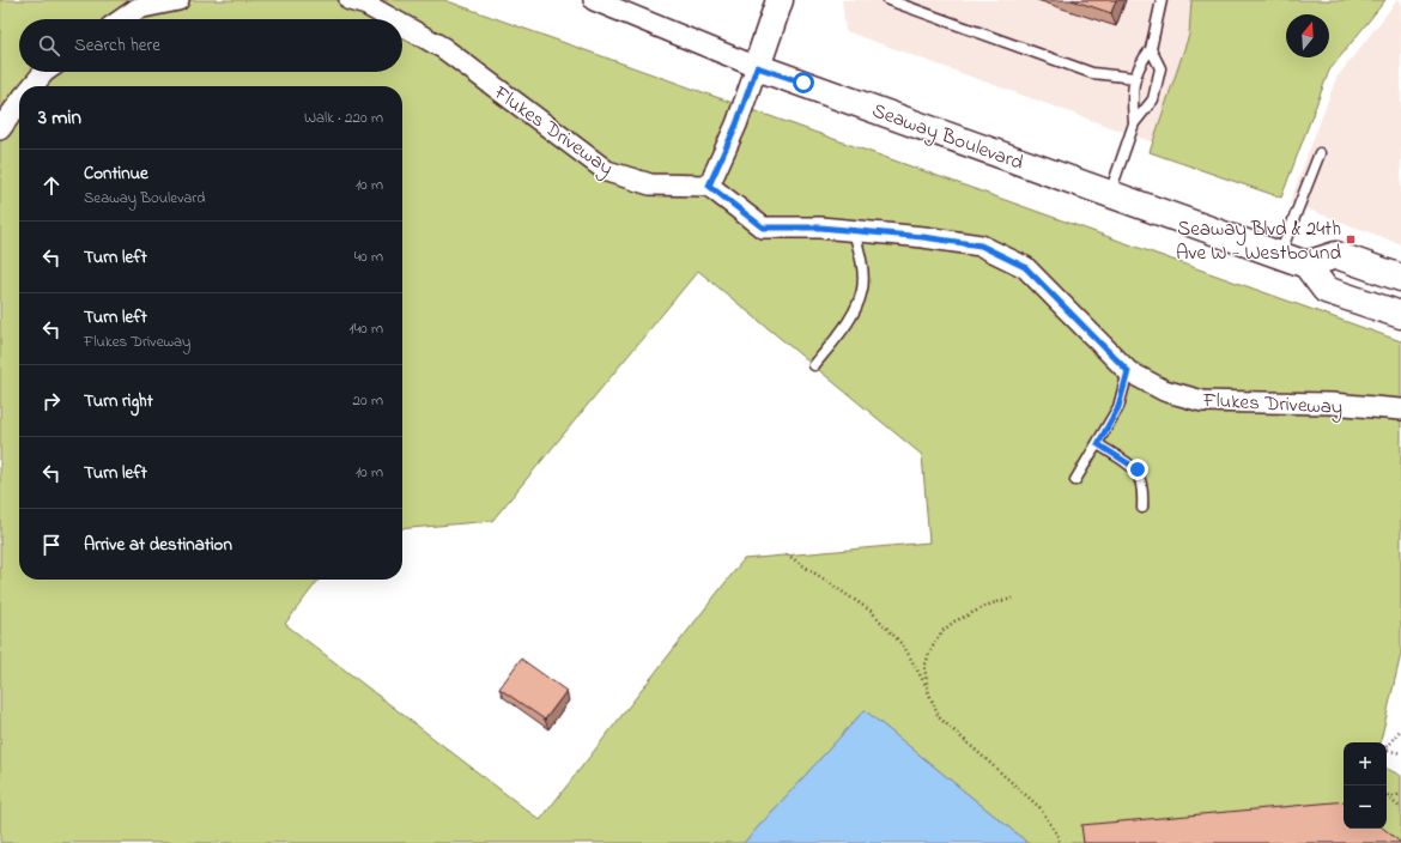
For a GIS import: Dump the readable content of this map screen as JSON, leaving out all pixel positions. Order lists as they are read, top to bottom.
{
  "streets": {
    "street": ["Flukes Driveway", "Seaway Boulevard"]
  },
  "places": {
    "transit": ["Seaway Blvd & 24th Ave W - Westbound"]
  },
  "north": "top",
  "page": {
    "search": "Search here",
    "heading": ["3 min", "Walk · 220 m"],
    "list": [
      ["Continue", "Seaway Boulevard", "10 m"],
      ["Turn left", "40 m"],
      ["Turn left", "Flukes Driveway", "140 m"],
      ["Turn right", "20 m"],
      ["Turn left", "10 m"],
      "Arrive at destination"
    ],
    "map_buttons": ["+", "−"]
  }
}
